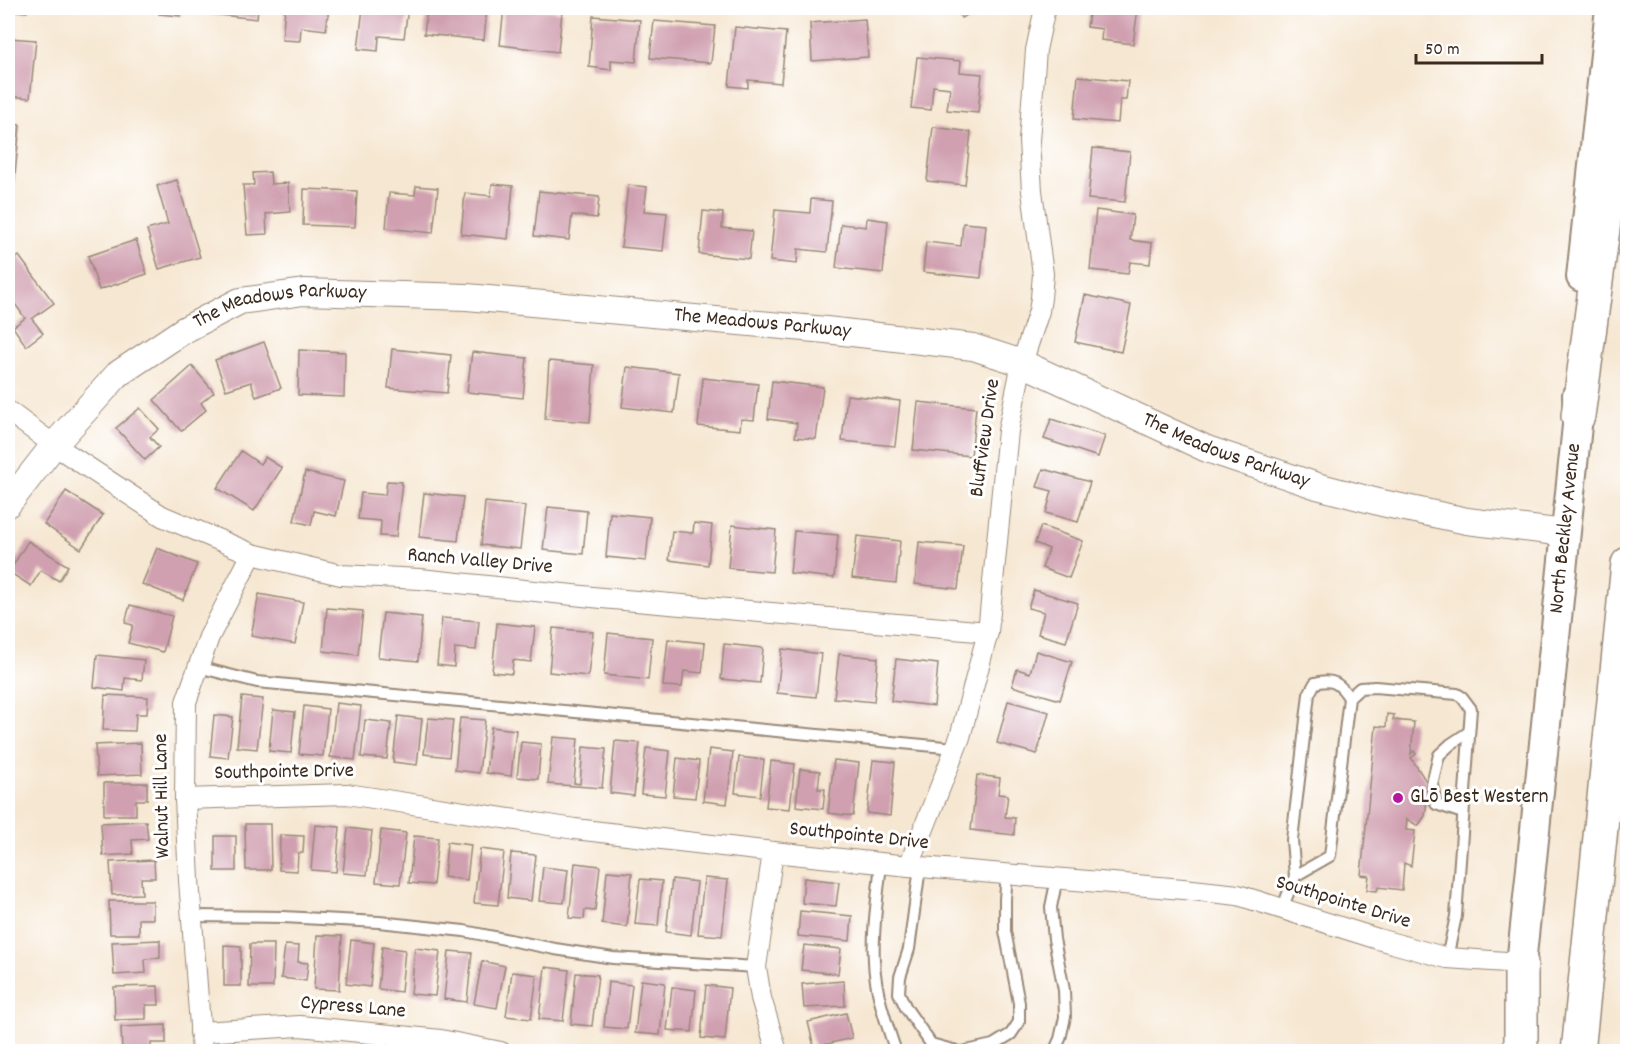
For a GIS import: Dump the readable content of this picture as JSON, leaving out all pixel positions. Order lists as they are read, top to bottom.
{
  "streets": {
    "main road": ["North Beckley Avenue"],
    "street": [
      "The Meadows Parkway",
      "Bluffview Drive",
      "Ranch Valley Drive",
      "Southpointe Drive",
      "Walnut Hill Lane",
      "Cypress Lane"
    ]
  },
  "crossings": [
    ["The Meadows Parkway", "Bluffview Drive"],
    ["The Meadows Parkway", "North Beckley Avenue"],
    ["The Meadows Parkway", "Ranch Valley Drive"],
    ["Bluffview Drive", "Ranch Valley Drive"],
    ["Bluffview Drive", "Southpointe Drive"],
    ["North Beckley Avenue", "Southpointe Drive"],
    ["Ranch Valley Drive", "Walnut Hill Lane"],
    ["Southpointe Drive", "Walnut Hill Lane"],
    ["Walnut Hill Lane", "Cypress Lane"]
  ],
  "places": ["GLō Best Western"],
  "scale_bar": "50 m"
}
